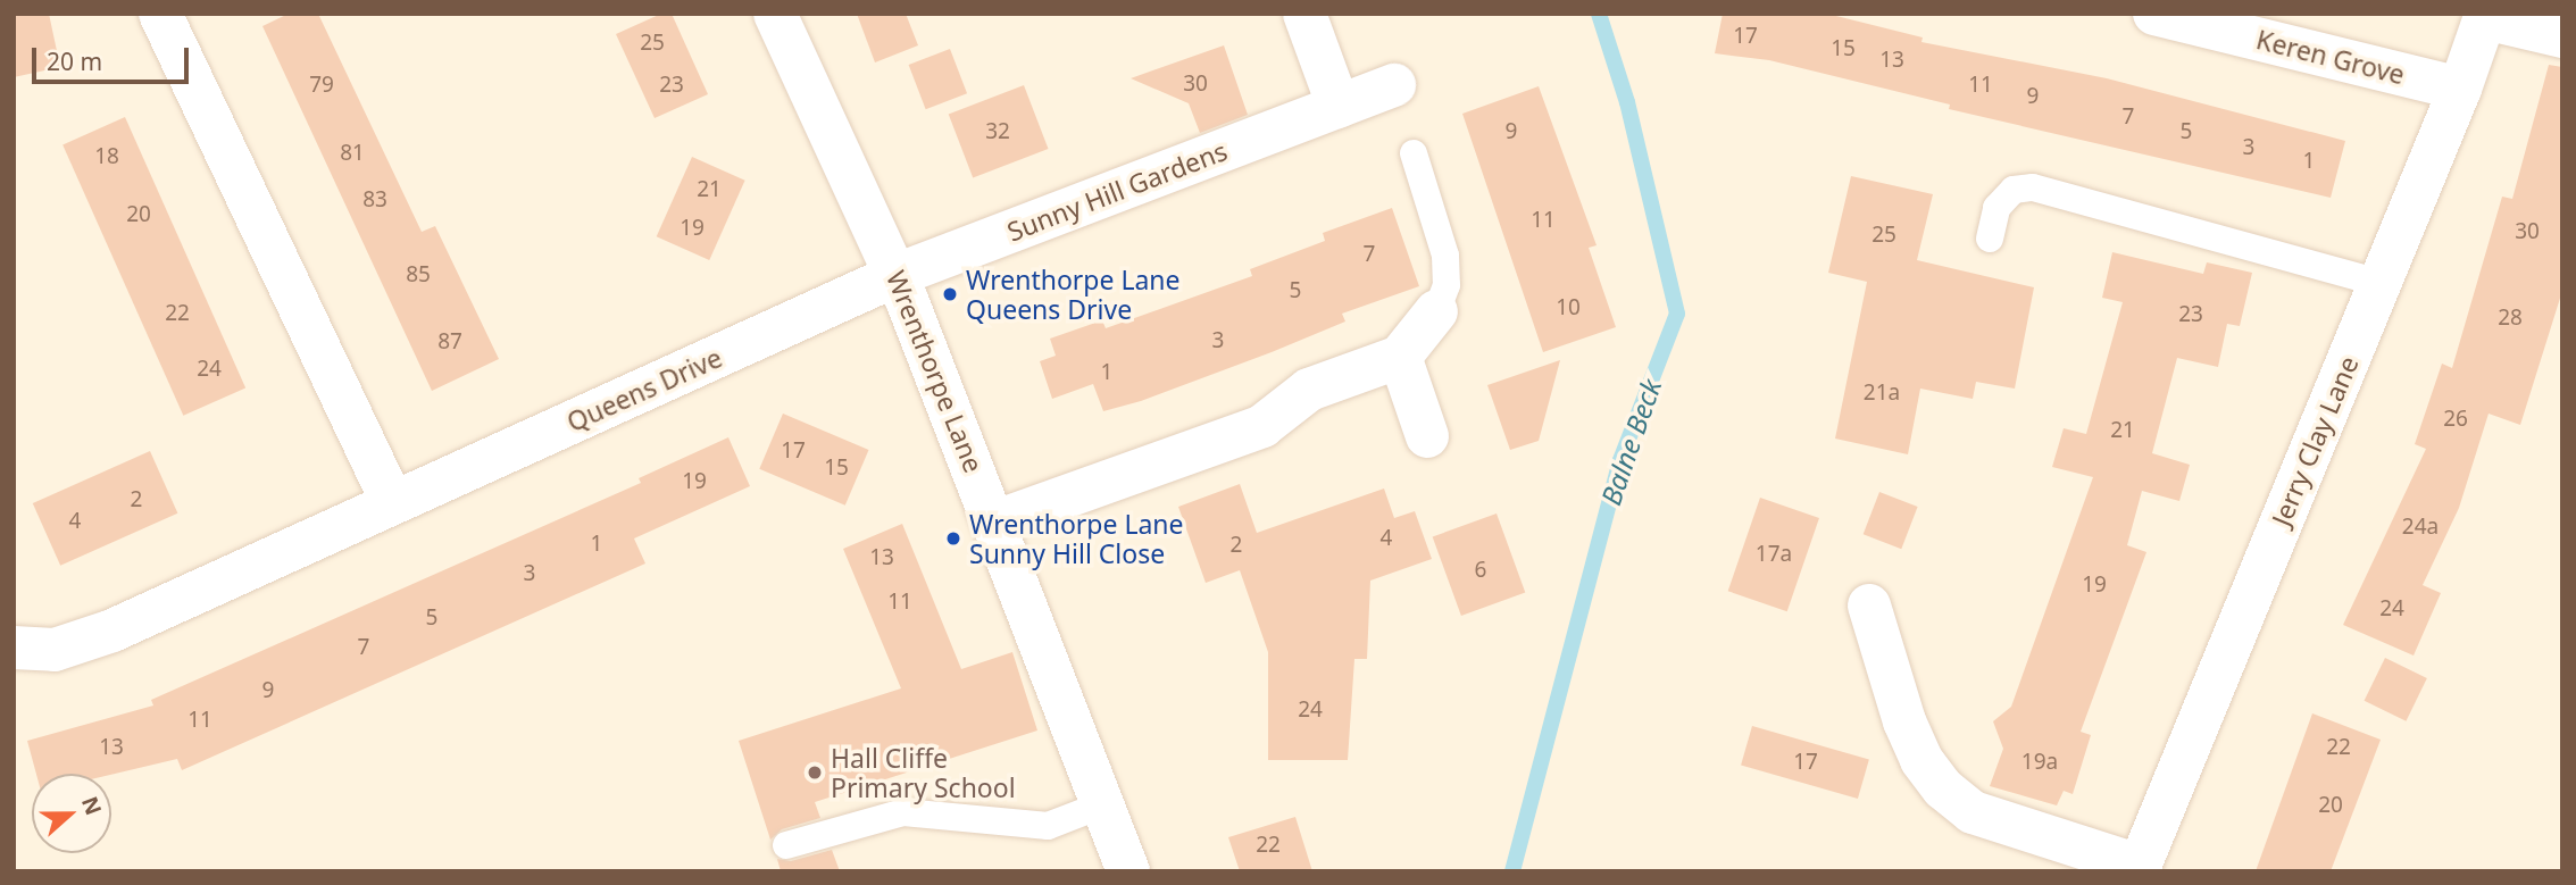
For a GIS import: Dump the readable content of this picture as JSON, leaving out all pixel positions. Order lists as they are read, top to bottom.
{
  "streets": {
    "street": [
      "Keren Grove",
      "Sunny Hill Gardens",
      "Wrenthorpe Lane",
      "Queens Drive",
      "Jerry Clay Lane"
    ]
  },
  "crossings": [
    ["Keren Grove", "Jerry Clay Lane"],
    ["Sunny Hill Gardens", "Wrenthorpe Lane"],
    ["Sunny Hill Gardens", "Queens Drive"],
    ["Wrenthorpe Lane", "Queens Drive"]
  ],
  "water": ["Balne Beck"],
  "places": ["Wrenthorpe Lane Queens Drive", "Wrenthorpe Lane Sunny Hill Close", "Hall Cliffe Primary School"],
  "house_numbers": [
    "17",
    "25",
    "15",
    "13",
    "30",
    "79",
    "23",
    "11",
    "9",
    "7",
    "32",
    "9",
    "5",
    "3",
    "81",
    "18",
    "1",
    "21",
    "83",
    "20",
    "11",
    "19",
    "30",
    "25",
    "7",
    "85",
    "5",
    "10",
    "22",
    "23",
    "28",
    "3",
    "87",
    "24",
    "1",
    "21a",
    "26",
    "21",
    "17",
    "15",
    "19",
    "2",
    "4",
    "24a",
    "4",
    "1",
    "2",
    "17a",
    "13",
    "6",
    "3",
    "19",
    "11",
    "24",
    "5",
    "7",
    "9",
    "24",
    "11",
    "13",
    "22",
    "17",
    "19a",
    "20",
    "22"
  ],
  "scale_bar": "20 m",
  "north": "right"
}
